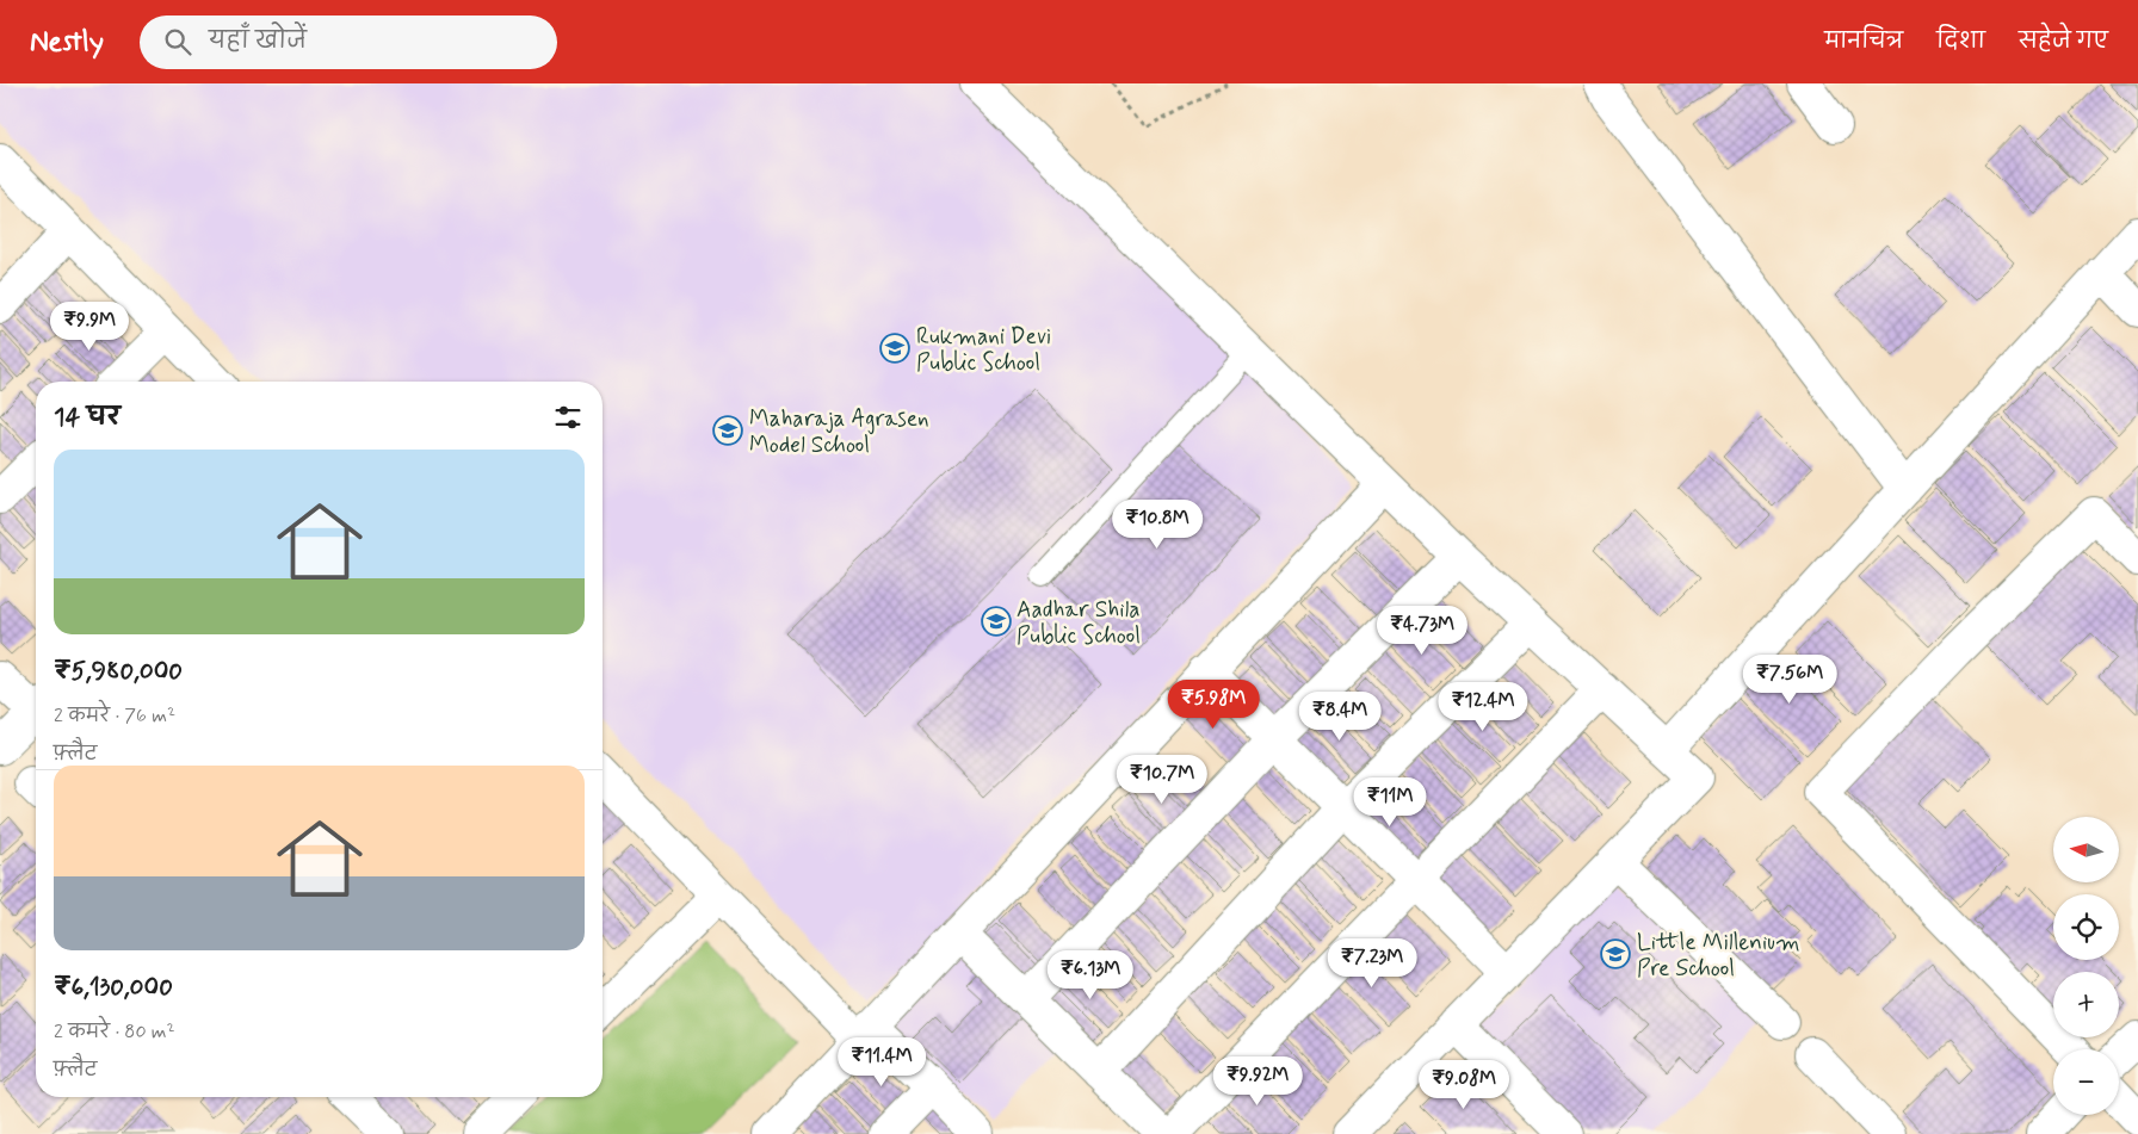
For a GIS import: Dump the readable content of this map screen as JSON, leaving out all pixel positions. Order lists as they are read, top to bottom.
{
  "places": {
    "school or university": [
      "Rukmani Devi Public School",
      "Maharaja Agrasen Model School",
      "Aadhar Shila Public School",
      "Little Millenium Pre School"
    ]
  },
  "north": "left",
  "page": {
    "header": "Nestly",
    "search": "यहाँ खोजें",
    "nav": ["मानचित्र", "दिशा", "सहेजे गए"],
    "price": [
      "₹9.9M",
      "₹10.8M",
      "₹4.73M",
      "₹7.56M",
      "₹5.98M",
      "₹12.4M",
      "₹8.4M",
      "₹10.7M",
      "₹11M",
      "₹7.23M",
      "₹6.13M",
      "₹11.4M",
      "₹9.92M",
      "₹9.08M"
    ],
    "heading": "14 घर",
    "list": [
      {
        "name": "₹5,980,000",
        "note": "2 कमरे · 76 m² · फ़्लैट"
      },
      {
        "name": "₹6,130,000",
        "note": "2 कमरे · 80 m² · फ़्लैट"
      }
    ],
    "map_buttons": ["+", "−"]
  }
}
